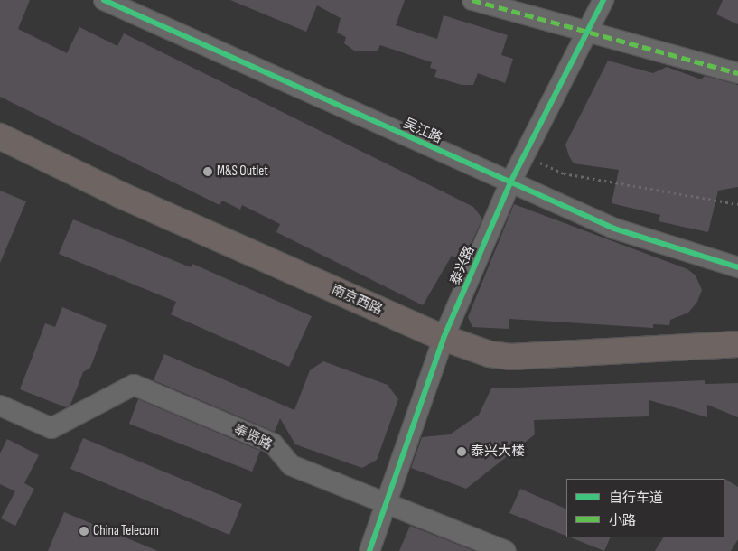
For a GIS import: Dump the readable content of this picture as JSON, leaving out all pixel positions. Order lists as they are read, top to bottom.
{
  "streets": {
    "main road": ["南京西路"],
    "street": ["吴江路", "泰兴路", "奉贤路"]
  },
  "crossings": [
    ["吴江路", "泰兴路"],
    ["泰兴路", "南京西路"],
    ["泰兴路", "奉贤路"]
  ],
  "places": ["M&S Outlet", "泰兴大楼", "China Telecom"],
  "legend": ["自行车道", "小路"]
}
